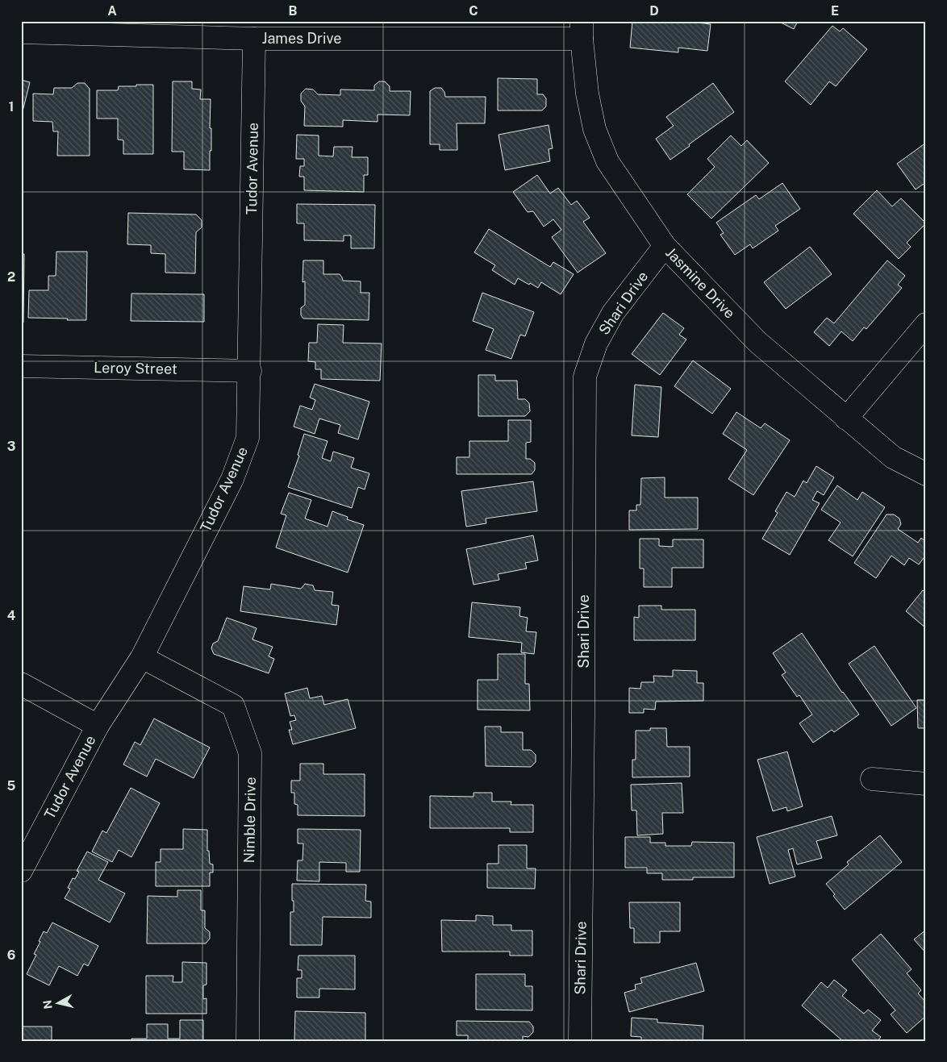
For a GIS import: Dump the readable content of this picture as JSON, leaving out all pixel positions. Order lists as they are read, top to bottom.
{
  "streets": {
    "street": [
      "James Drive",
      "Tudor Avenue",
      "Jasmine Drive",
      "Shari Drive",
      "Leroy Street",
      "Nimble Drive"
    ]
  },
  "crossings": [
    ["James Drive", "Tudor Avenue"],
    ["James Drive", "Jasmine Drive"],
    ["Tudor Avenue", "Leroy Street"],
    ["Tudor Avenue", "Nimble Drive"],
    ["Jasmine Drive", "Shari Drive"]
  ],
  "north": "left",
  "grid": {
    "columns": [
      "A",
      "B",
      "C",
      "D",
      "E"
    ],
    "rows": [
      "1",
      "2",
      "3",
      "4",
      "5",
      "6"
    ]
  }
}
